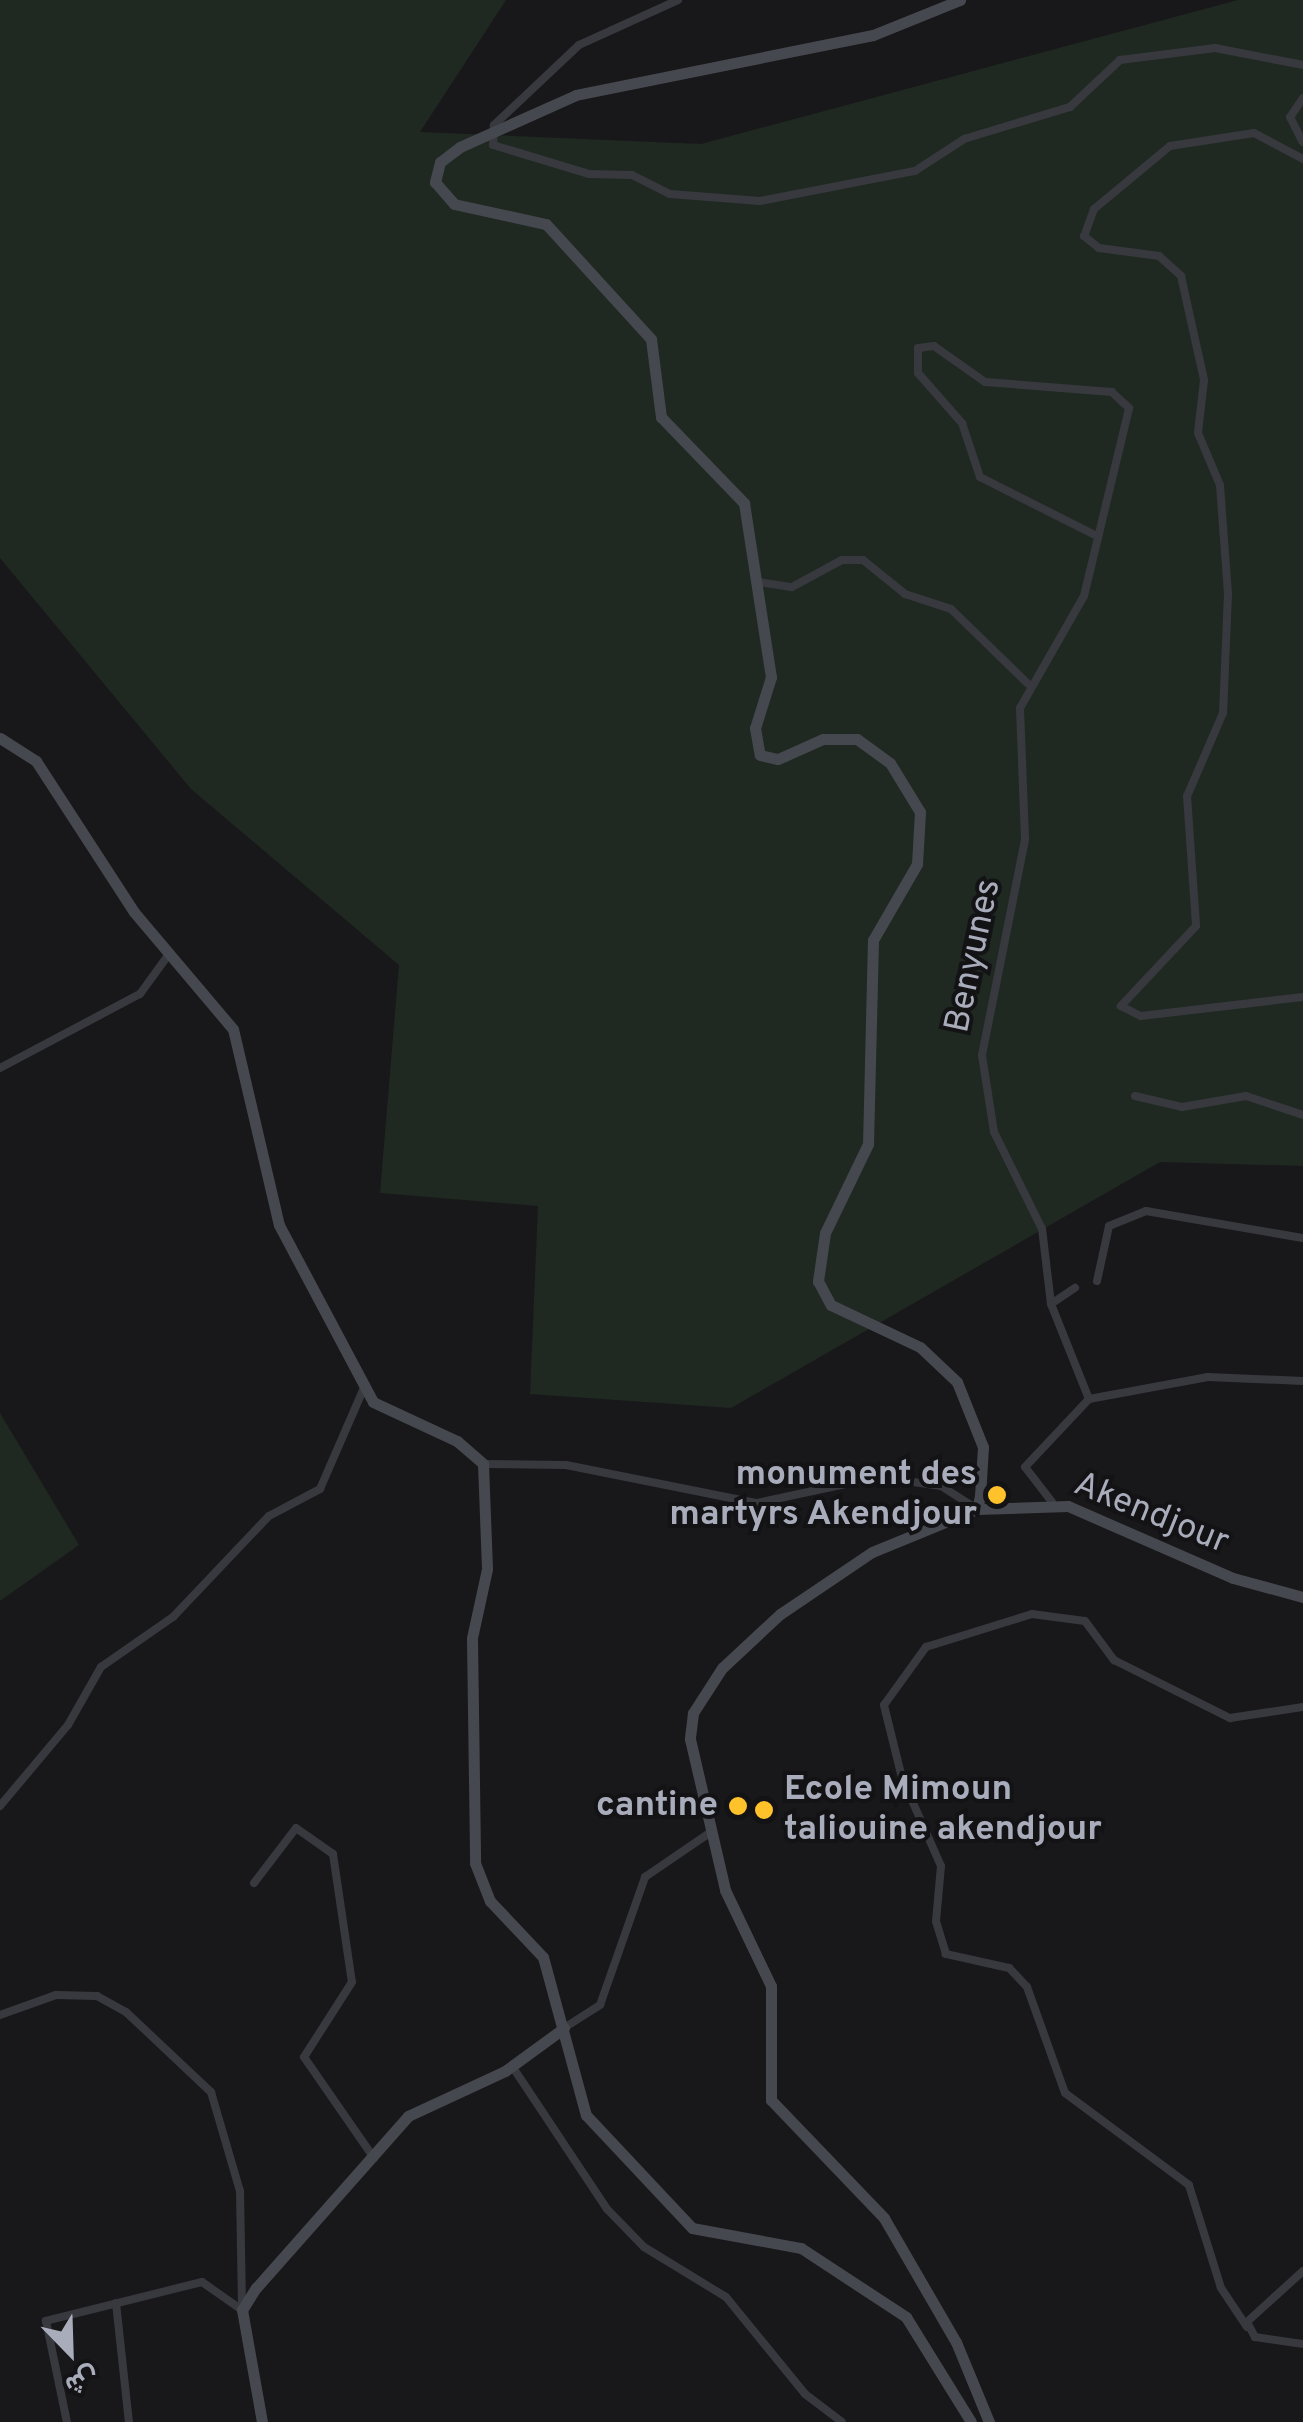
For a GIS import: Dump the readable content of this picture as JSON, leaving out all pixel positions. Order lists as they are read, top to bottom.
{
  "streets": {
    "main road": ["Akendjour"],
    "street": ["Benyunes"]
  },
  "places": ["monument des martyrs Akendjour", "cantine", "Ecole Mimoun taliouine akendjour"],
  "north": "bottom right"
}
